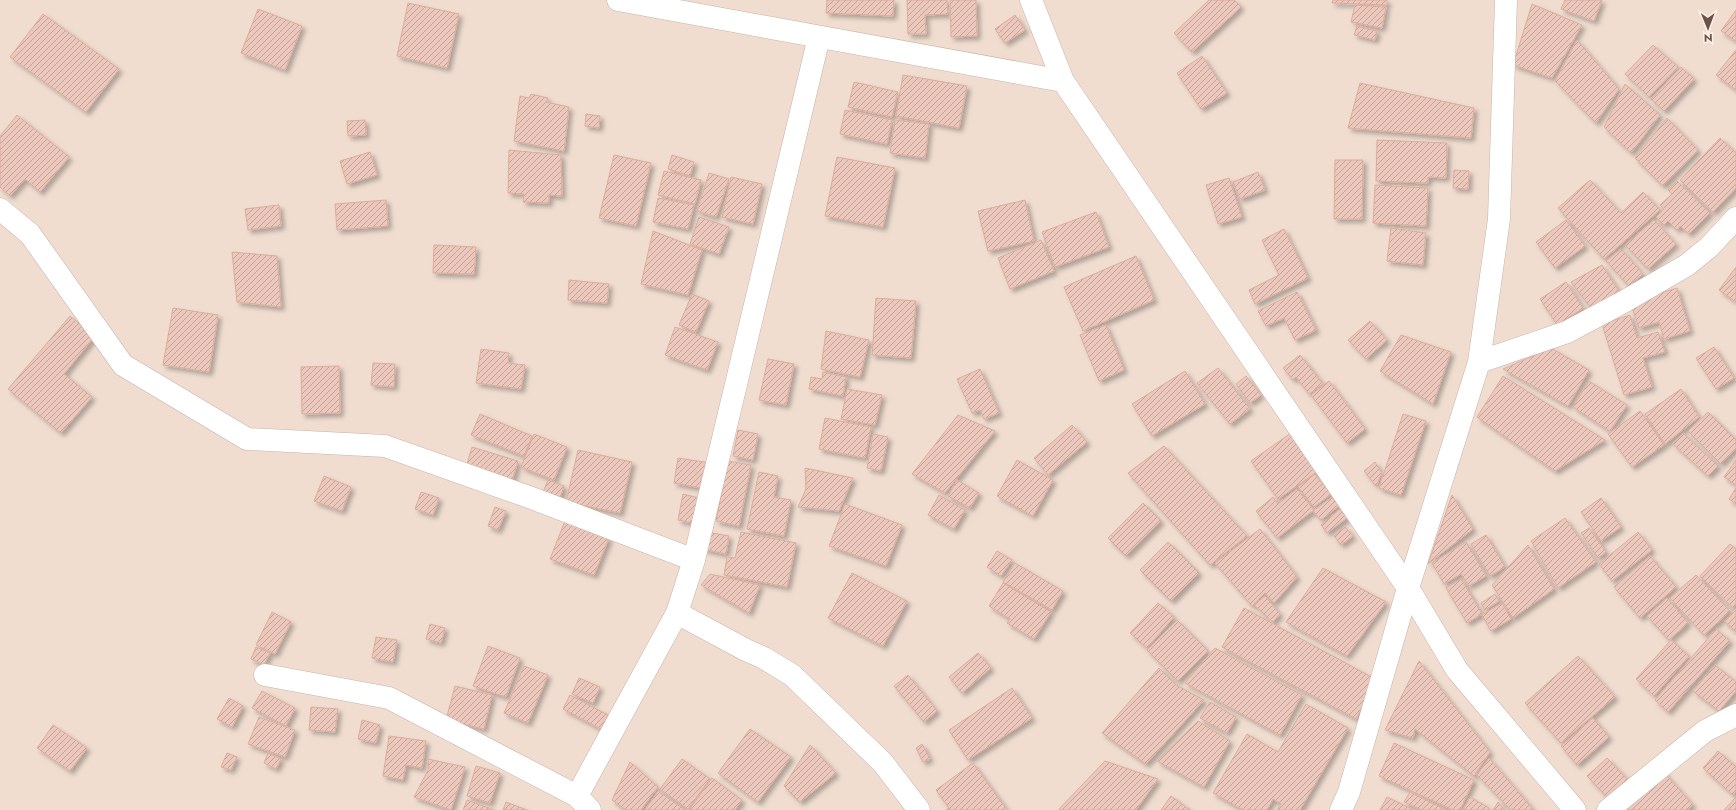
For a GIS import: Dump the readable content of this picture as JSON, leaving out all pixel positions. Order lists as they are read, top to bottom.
{
  "north": "bottom"
}
